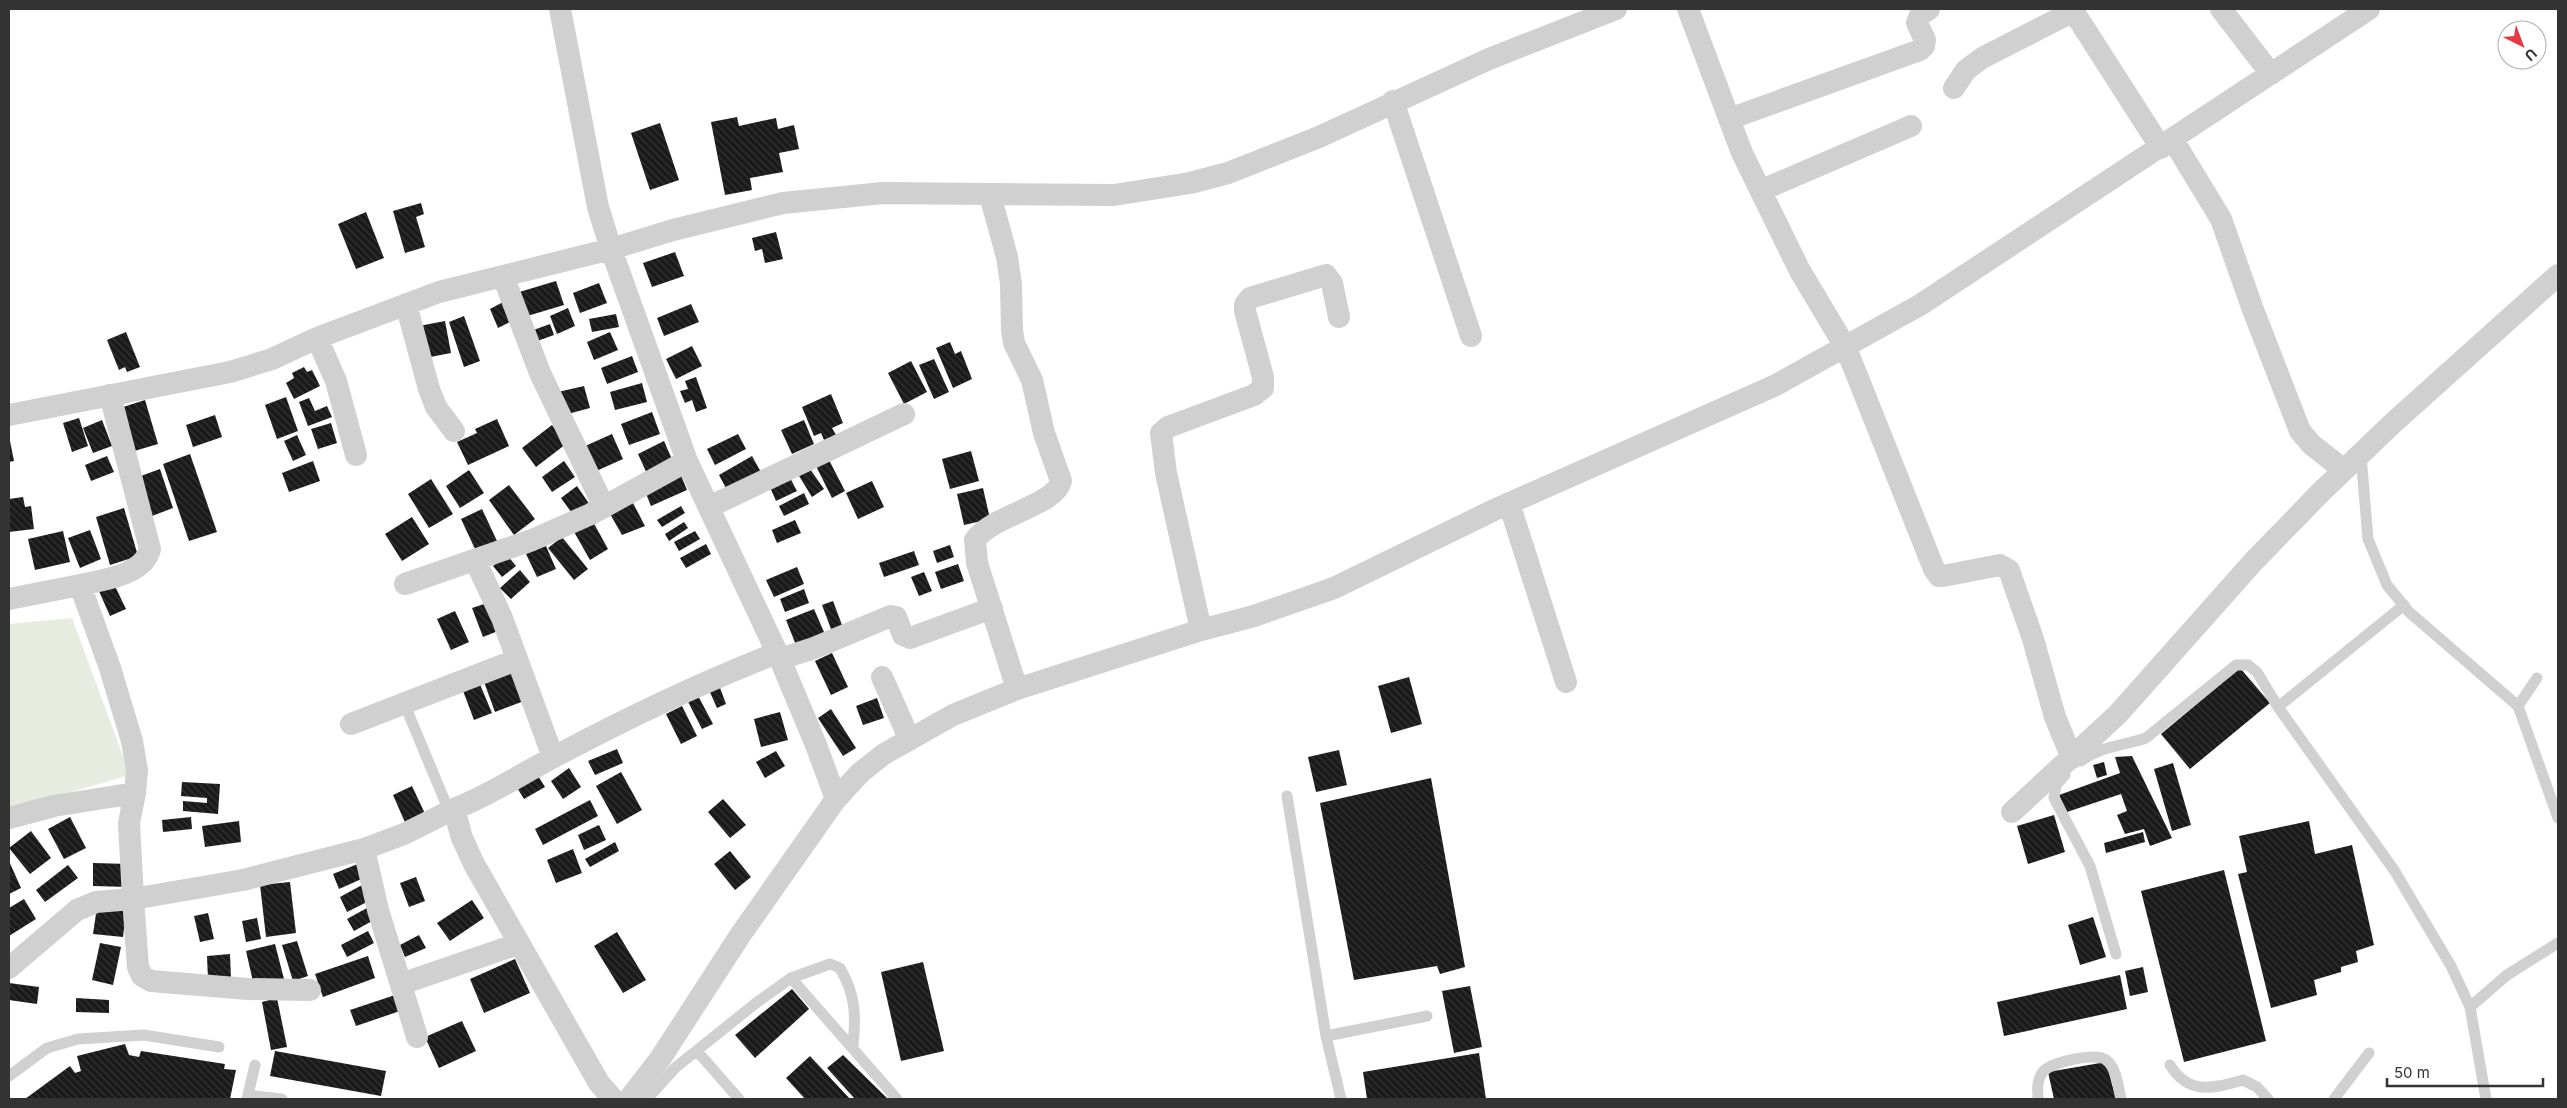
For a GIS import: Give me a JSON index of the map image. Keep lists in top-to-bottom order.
{
  "scale_bar": "50 m",
  "north": "bottom right"
}
